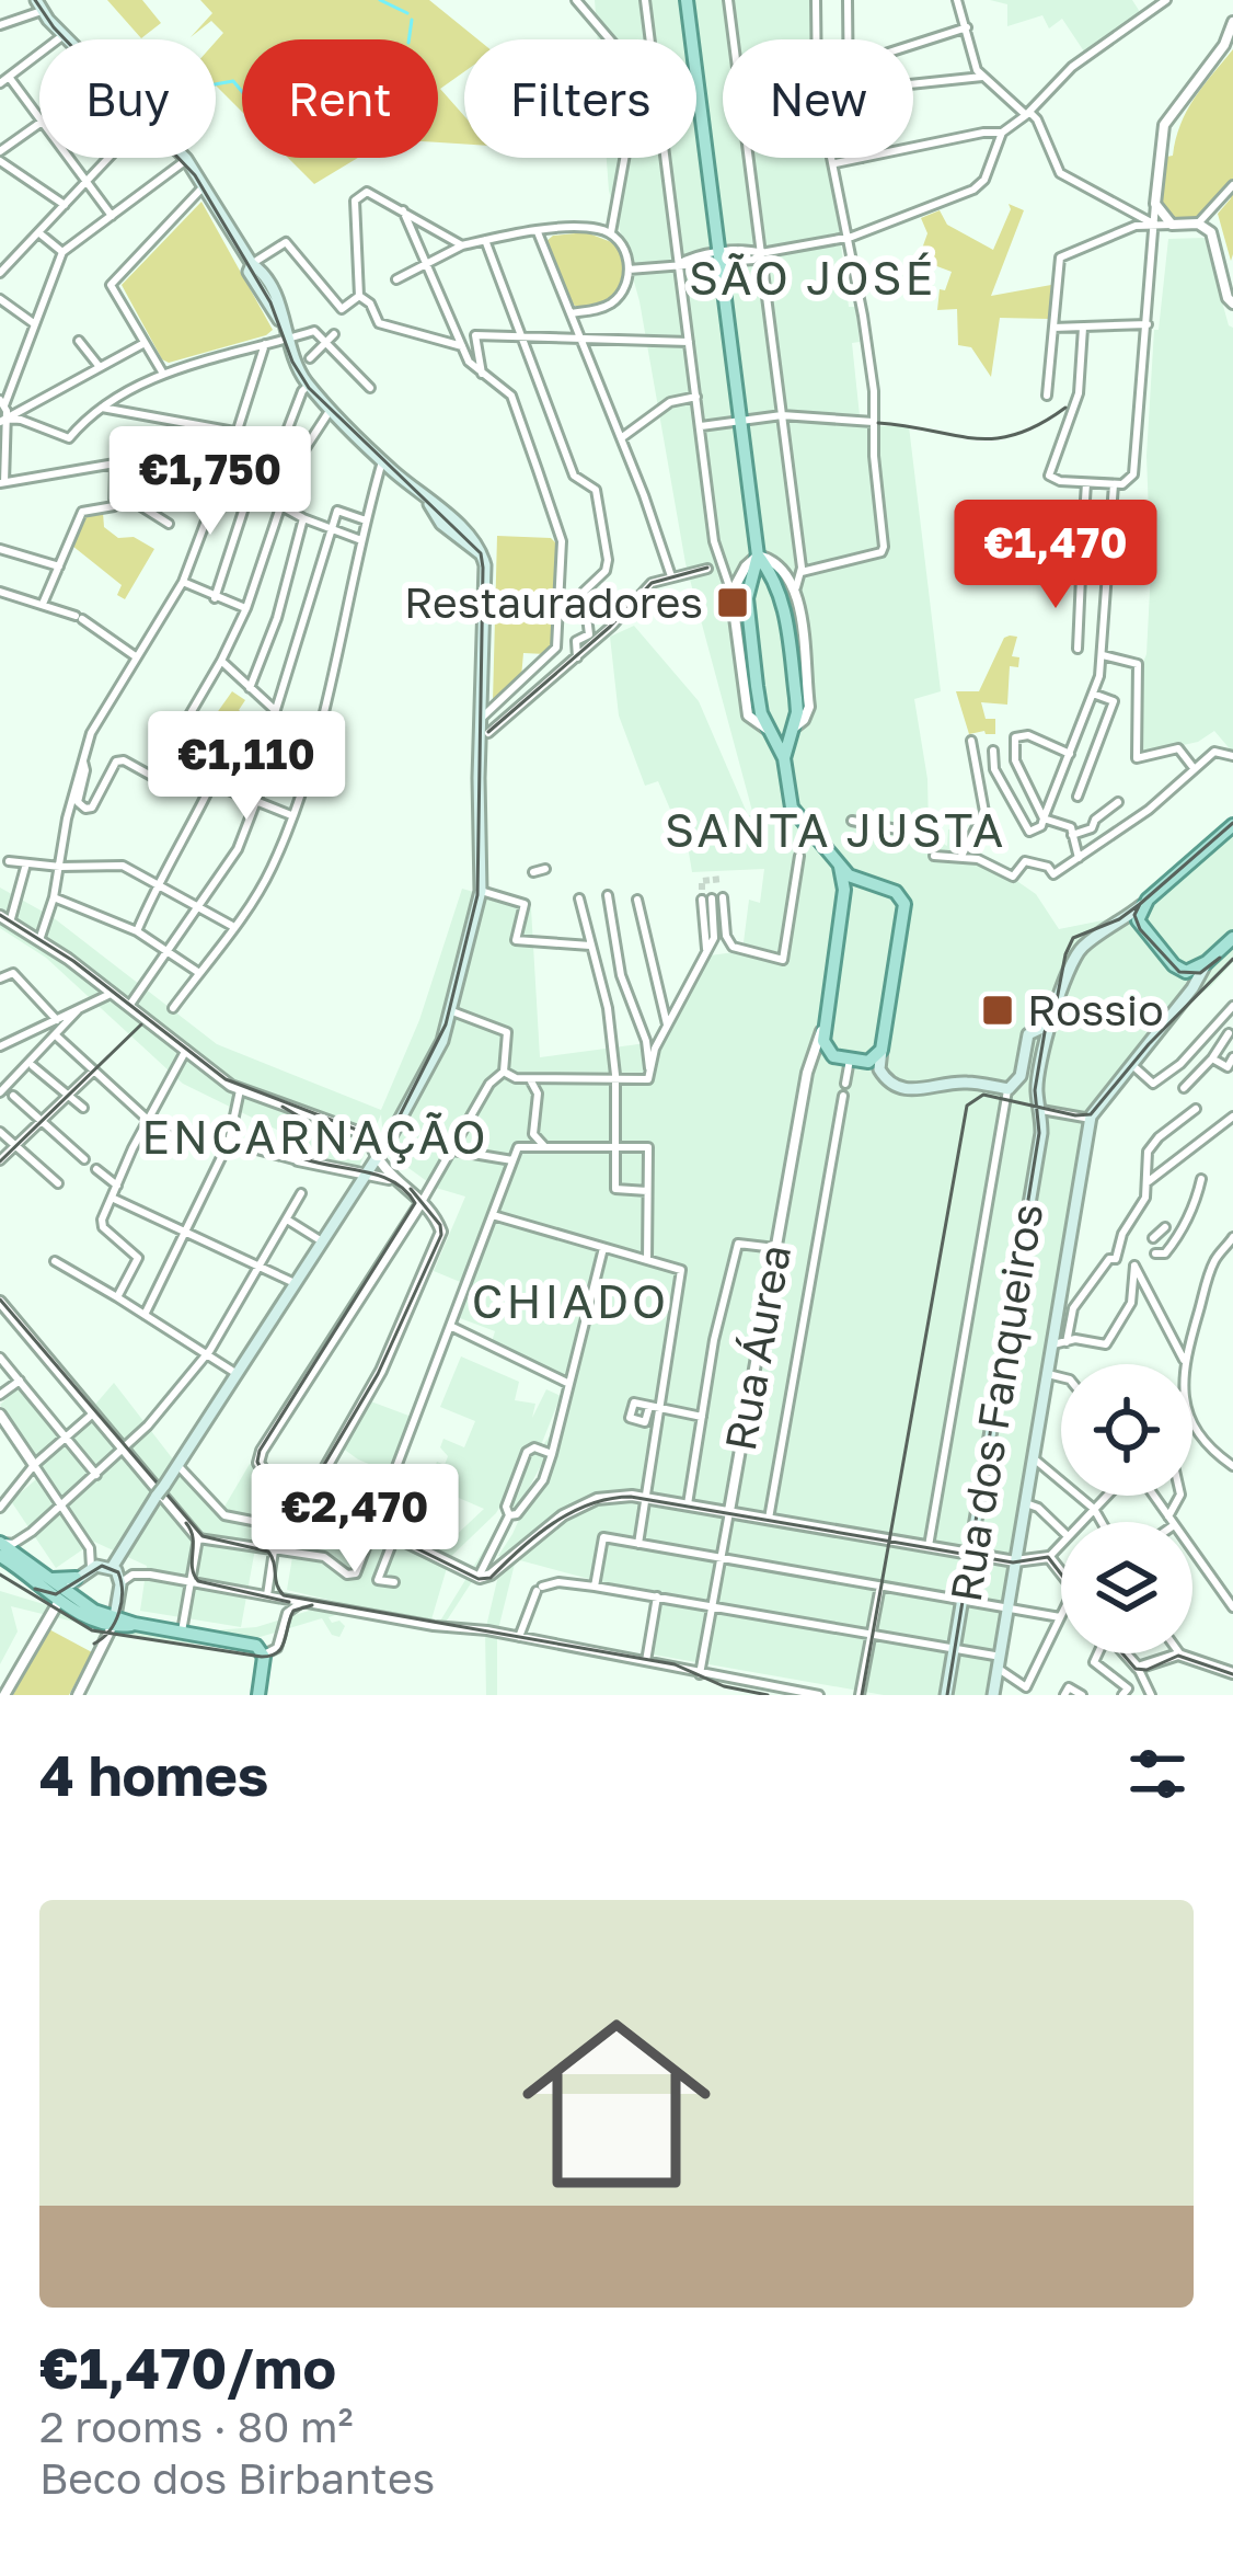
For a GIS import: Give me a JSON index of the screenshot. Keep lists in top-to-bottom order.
{
  "streets": {
    "main road": ["Rua dos Fanqueiros"],
    "street": ["Rua Áurea"]
  },
  "districts": [
    "SÃO JOSÉ",
    "SANTA JUSTA",
    "ENCARNAÇÃO",
    "CHIADO"
  ],
  "places": {
    "transit": ["Restauradores", "Rossio"]
  },
  "page": {
    "chip": [
      "Buy",
      "Rent",
      "Filters",
      "New"
    ],
    "price": [
      "€1,750",
      "€1,470",
      "€1,110",
      "€2,470"
    ],
    "heading": "4 homes",
    "list": [
      {
        "name": "€1,470/mo",
        "note": "2 rooms · 80 m² · Beco dos Birbantes"
      }
    ]
  }
}
